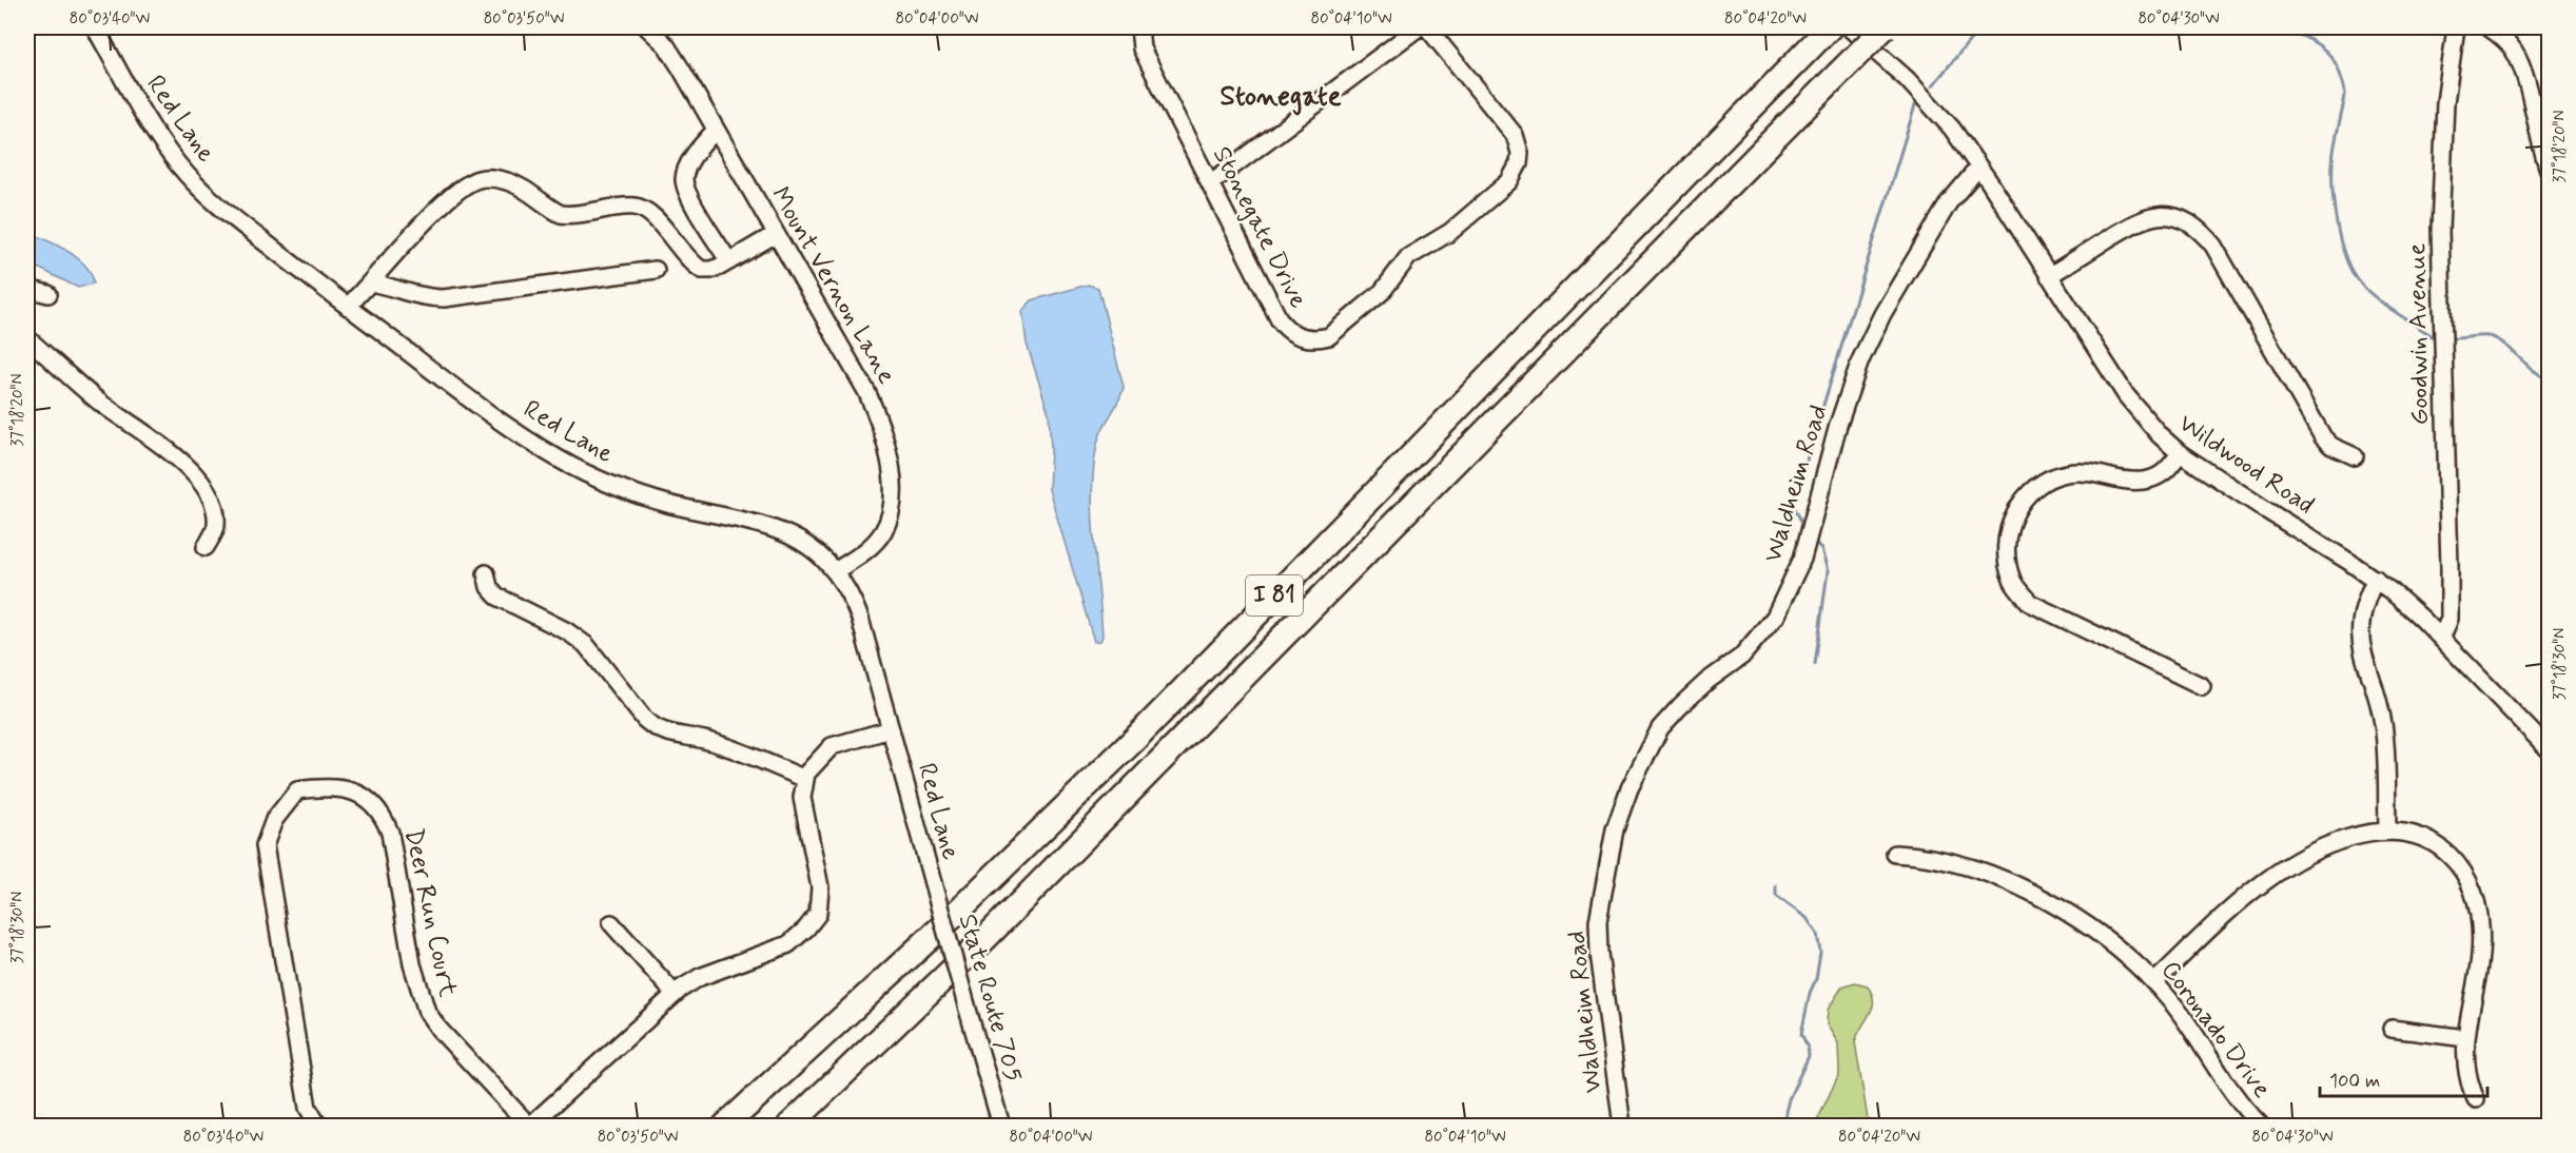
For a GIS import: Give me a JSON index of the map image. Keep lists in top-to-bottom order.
{
  "streets": {
    "highway": ["I 81"],
    "street": [
      "Red Lane",
      "Stonegate Drive",
      "Mount Vernon Lane",
      "Goodwin Avenue",
      "Wildwood Road",
      "Waldheim Road",
      "Deer Run Court",
      "State Route 705",
      "Coronado Drive"
    ]
  },
  "crossings": [
    ["Red Lane", "Mount Vernon Lane"],
    ["Red Lane", "State Route 705"],
    ["Goodwin Avenue", "Wildwood Road"],
    ["Wildwood Road", "Waldheim Road"]
  ],
  "districts": ["Stonegate"],
  "scale_bar": "100 m",
  "coordinates": [
    "80°03'40\"W",
    "80°03'50\"W",
    "80°04'00\"W",
    "80°04'10\"W",
    "80°04'20\"W",
    "80°04'30\"W",
    "37°18'20\"N",
    "37°18'30\"N"
  ]
}
